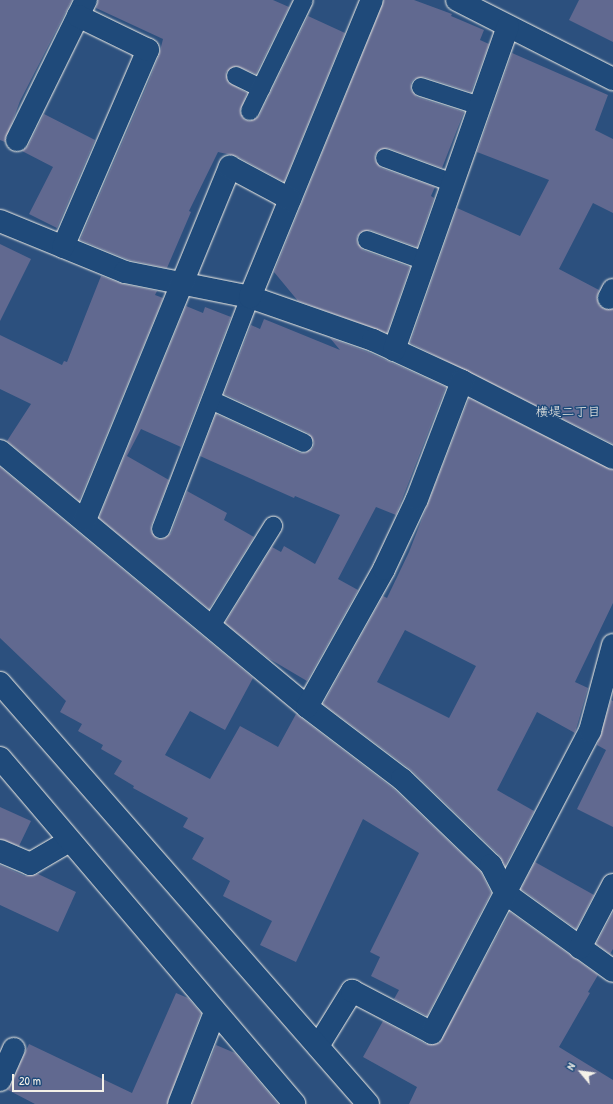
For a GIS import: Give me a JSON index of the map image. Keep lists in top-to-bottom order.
{
  "districts": ["横堤二丁目"],
  "scale_bar": "20 m",
  "north": "top left"
}
